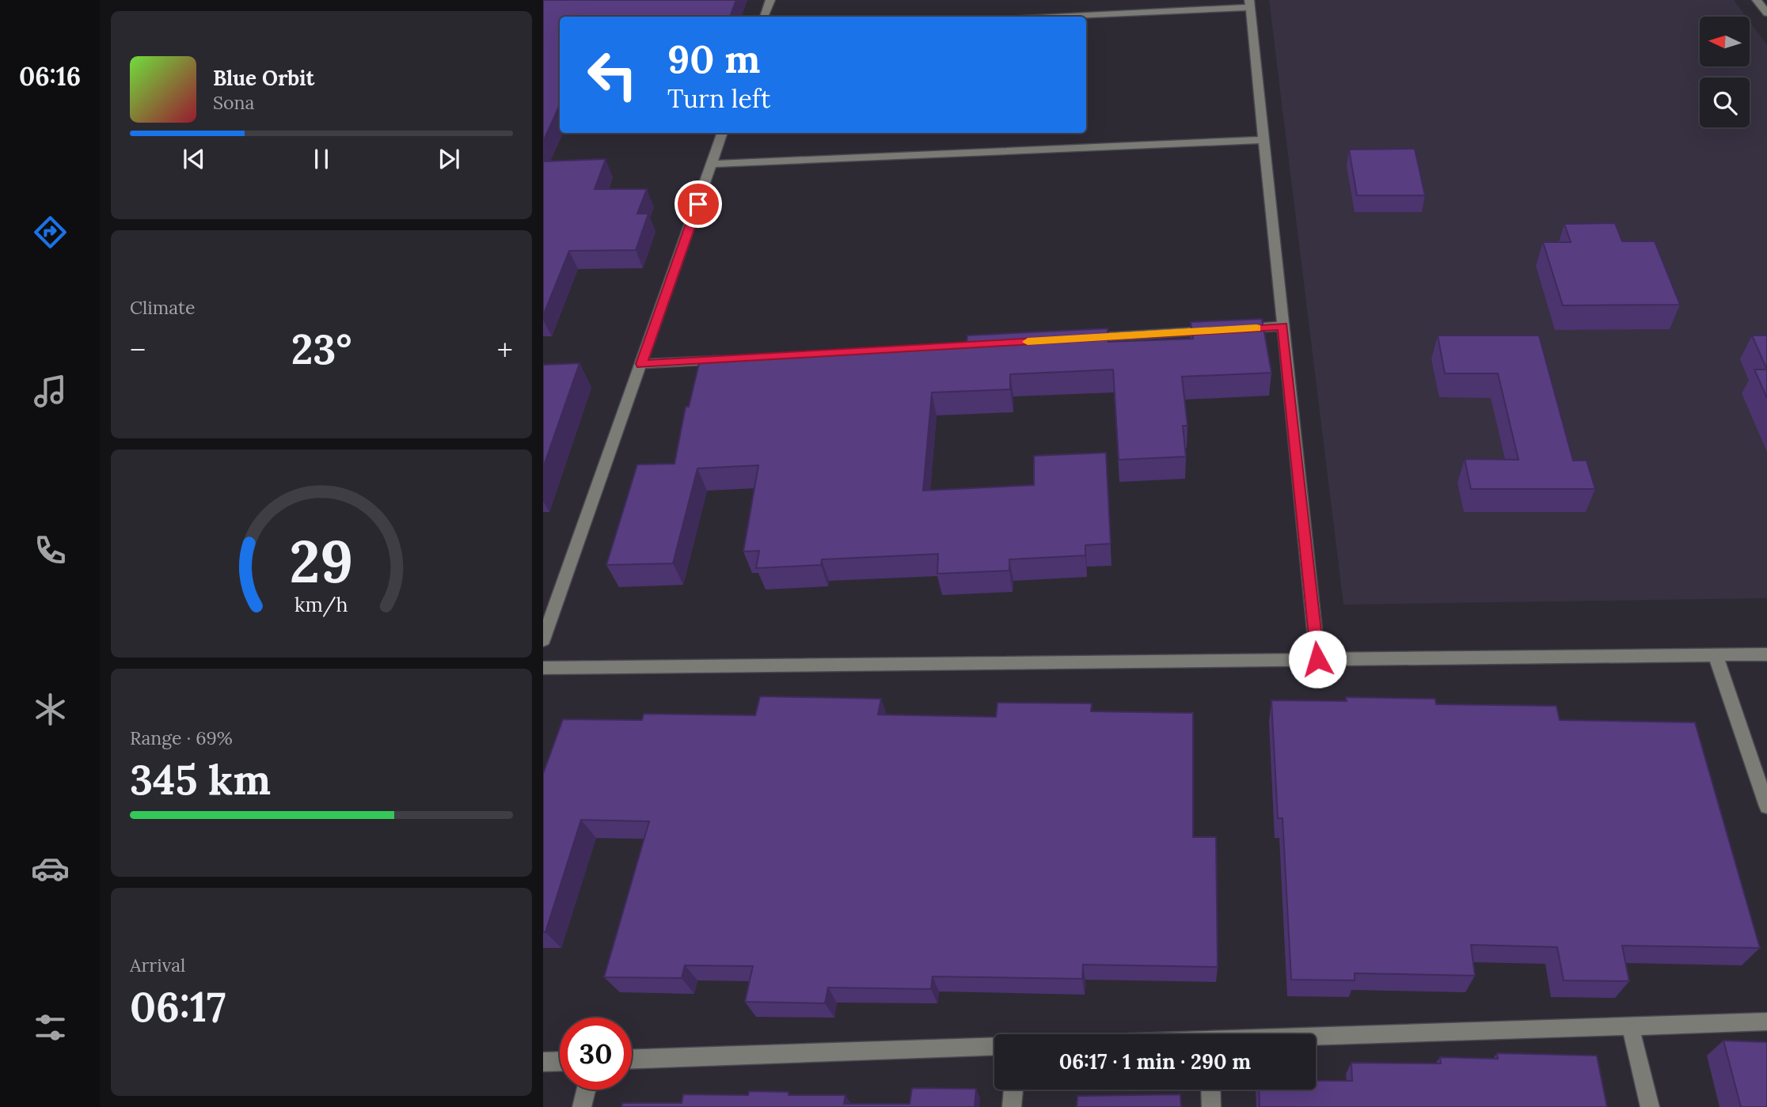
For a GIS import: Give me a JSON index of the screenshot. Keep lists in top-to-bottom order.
{
  "north": "left",
  "page": {
    "tabs": "06:16",
    "turn": ["90 m", "Turn left"],
    "song": ["Blue Orbit", "Sona"],
    "tile": [
      "Climate",
      ["Range · 69%", "345 km"],
      ["Arrival", "06:17"]
    ],
    "heat": ["−", "23°", "+"],
    "limit": "30",
    "trip": "06:17 · 1 min · 290 m",
    "gauge": ["29", "km/h"]
  }
}
